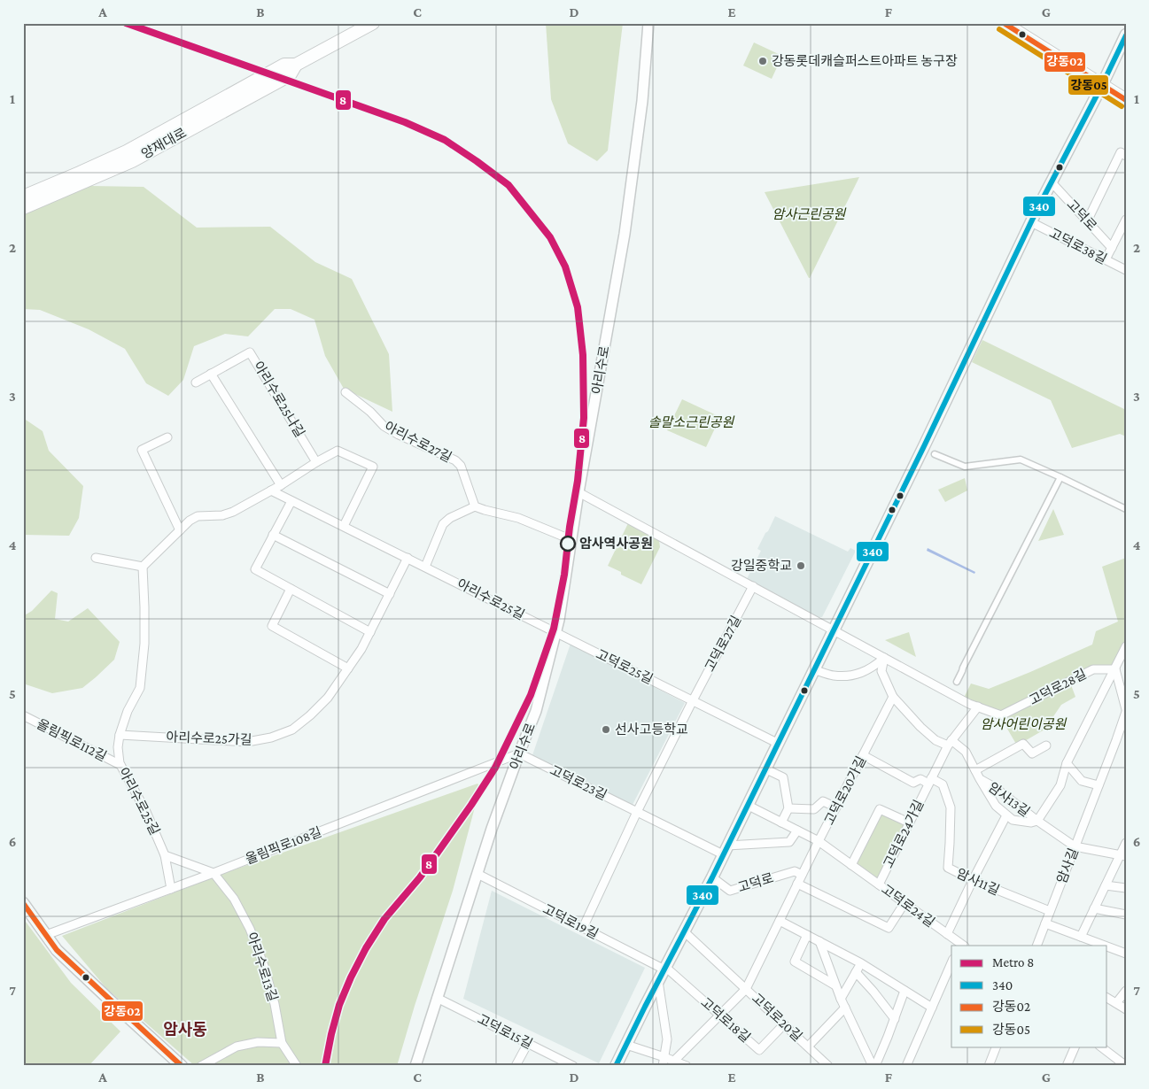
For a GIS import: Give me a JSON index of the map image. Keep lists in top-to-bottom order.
{
  "streets": {
    "main road": ["양재대로"],
    "street": [
      "고덕로",
      "고덕로38길",
      "아리수로",
      "아리수로25나길",
      "아리수로27길",
      "아리수로25길",
      "고덕로27길",
      "고덕로25길",
      "고덕로28길",
      "아리수로25가길",
      "올림픽로112길",
      "고덕로23길",
      "고덕로20가길",
      "암사13길",
      "고덕로24가길",
      "올림픽로108길",
      "암사길",
      "암사11길",
      "고덕로24길",
      "고덕로19길",
      "아리수로13길",
      "고덕로20길",
      "고덕로18길",
      "고덕로15길"
    ]
  },
  "crossings": [
    ["고덕로", "고덕로20가길"],
    ["아리수로", "아리수로25길"],
    ["아리수로", "고덕로25길"],
    ["아리수로", "고덕로23길"],
    ["아리수로", "올림픽로108길"],
    ["아리수로", "고덕로19길"],
    ["아리수로", "고덕로15길"],
    ["아리수로25길", "고덕로25길"],
    ["아리수로25길", "아리수로25가길"],
    ["아리수로25길", "올림픽로112길"],
    ["아리수로25길", "올림픽로108길"],
    ["고덕로27길", "고덕로25길"],
    ["고덕로28길", "고덕로24가길"],
    ["고덕로28길", "암사길"],
    ["고덕로23길", "올림픽로108길"],
    ["고덕로20가길", "고덕로24가길"],
    ["고덕로20가길", "고덕로24길"],
    ["고덕로20가길", "고덕로20길"],
    ["암사13길", "고덕로24가길"],
    ["암사13길", "암사길"],
    ["고덕로24가길", "암사11길"],
    ["고덕로24가길", "고덕로24길"],
    ["올림픽로108길", "아리수로13길"],
    ["암사길", "암사11길"],
    ["고덕로19길", "고덕로18길"],
    ["고덕로20길", "고덕로18길"]
  ],
  "districts": ["암사동"],
  "parks": ["암사근린공원", "솔말소근린공원", "암사어린이공원"],
  "places": [
    "강동롯데캐슬퍼스트아파트 농구장",
    "암사역사공원",
    "강일중학교",
    "선사고등학교"
  ],
  "lines": [
    "metro line 8",
    "transit line 강동02",
    "transit line 강동05",
    "transit line 340"
  ],
  "legend": [
    "Metro 8",
    "340",
    "강동02",
    "강동05"
  ],
  "grid": {
    "columns": [
      "A",
      "B",
      "C",
      "D",
      "E",
      "F",
      "G"
    ],
    "rows": [
      "1",
      "2",
      "3",
      "4",
      "5",
      "6",
      "7"
    ]
  }
}
